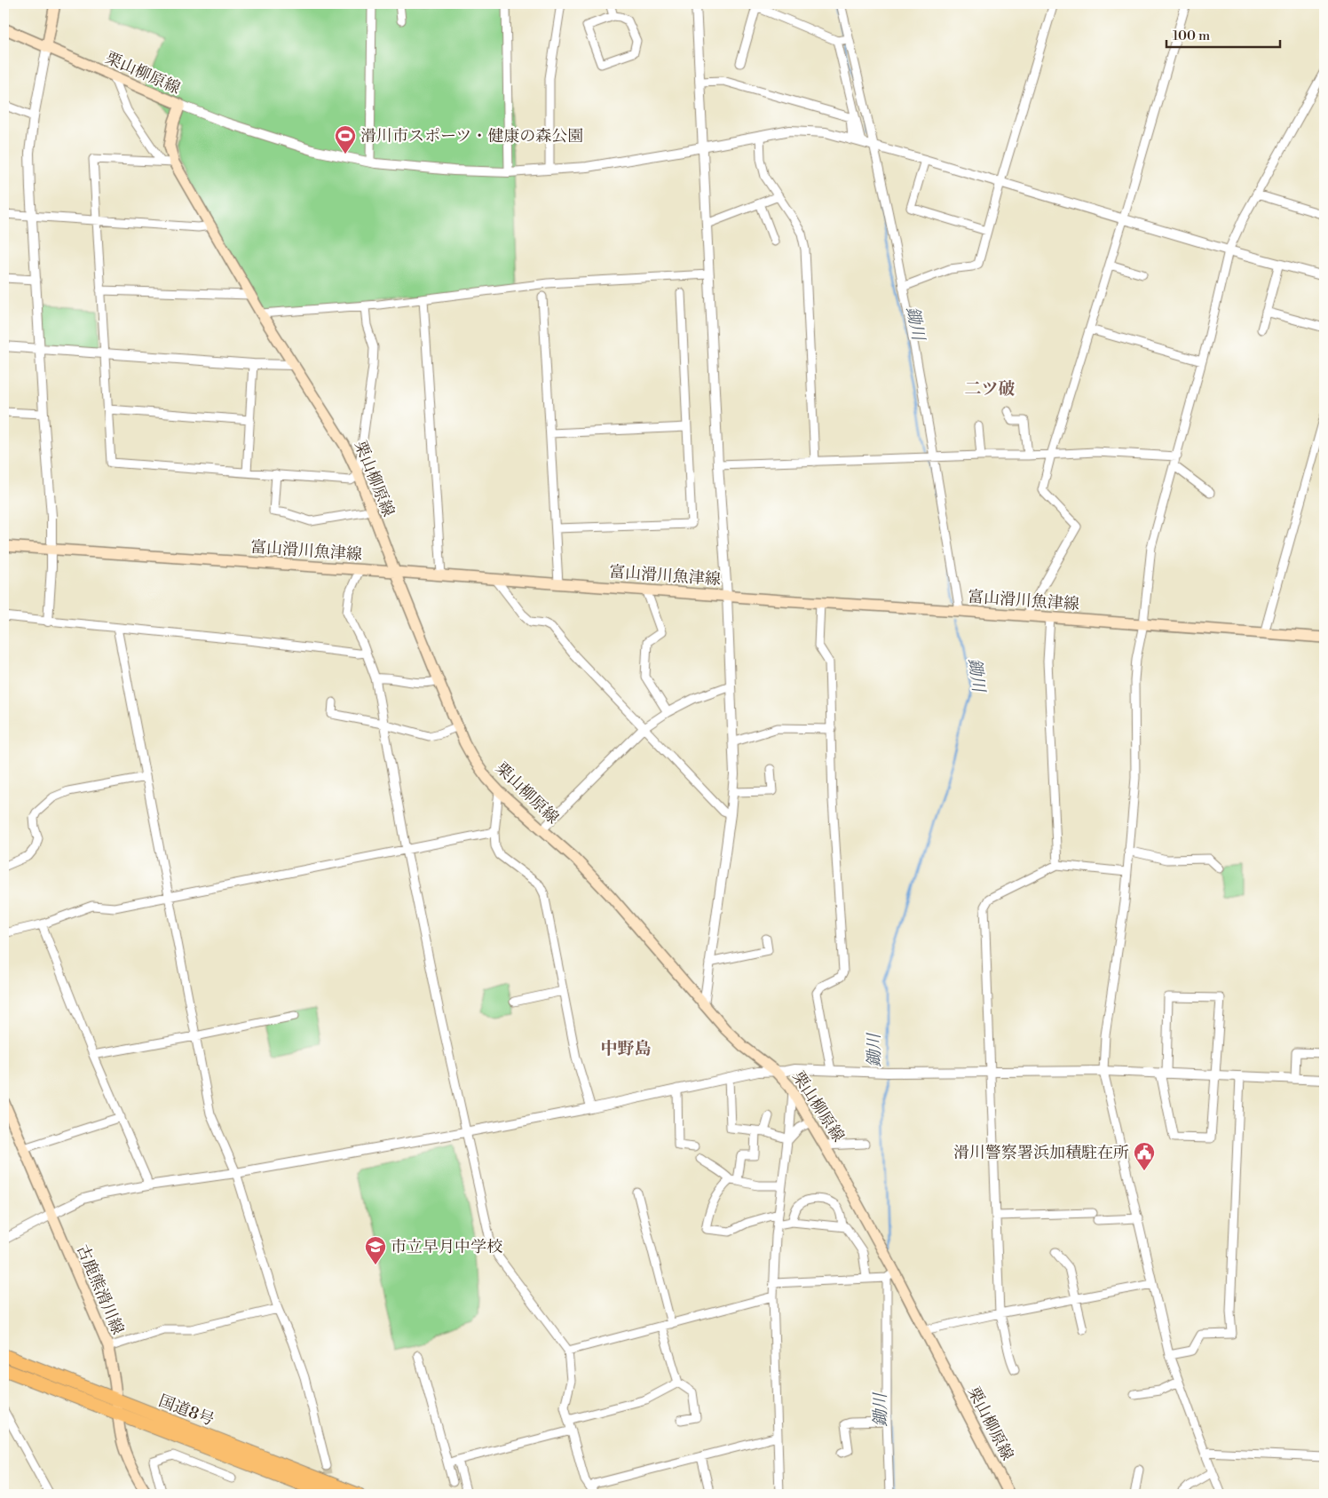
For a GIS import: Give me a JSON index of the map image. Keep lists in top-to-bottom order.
{
  "streets": {
    "highway": ["国道8号"],
    "main road": ["栗山柳原線", "富山滑川魚津線", "古鹿熊滑川線"]
  },
  "crossings": [
    ["栗山柳原線", "富山滑川魚津線"],
    ["古鹿熊滑川線", "国道8号"]
  ],
  "districts": ["二ツ破", "中野島"],
  "water": ["鋤川"],
  "places": {
    "sports": ["滑川市スポーツ・健康の森公園"],
    "public building": ["滑川警察署浜加積駐在所"],
    "school or university": ["市立早月中学校"]
  },
  "scale_bar": "100 m"
}
